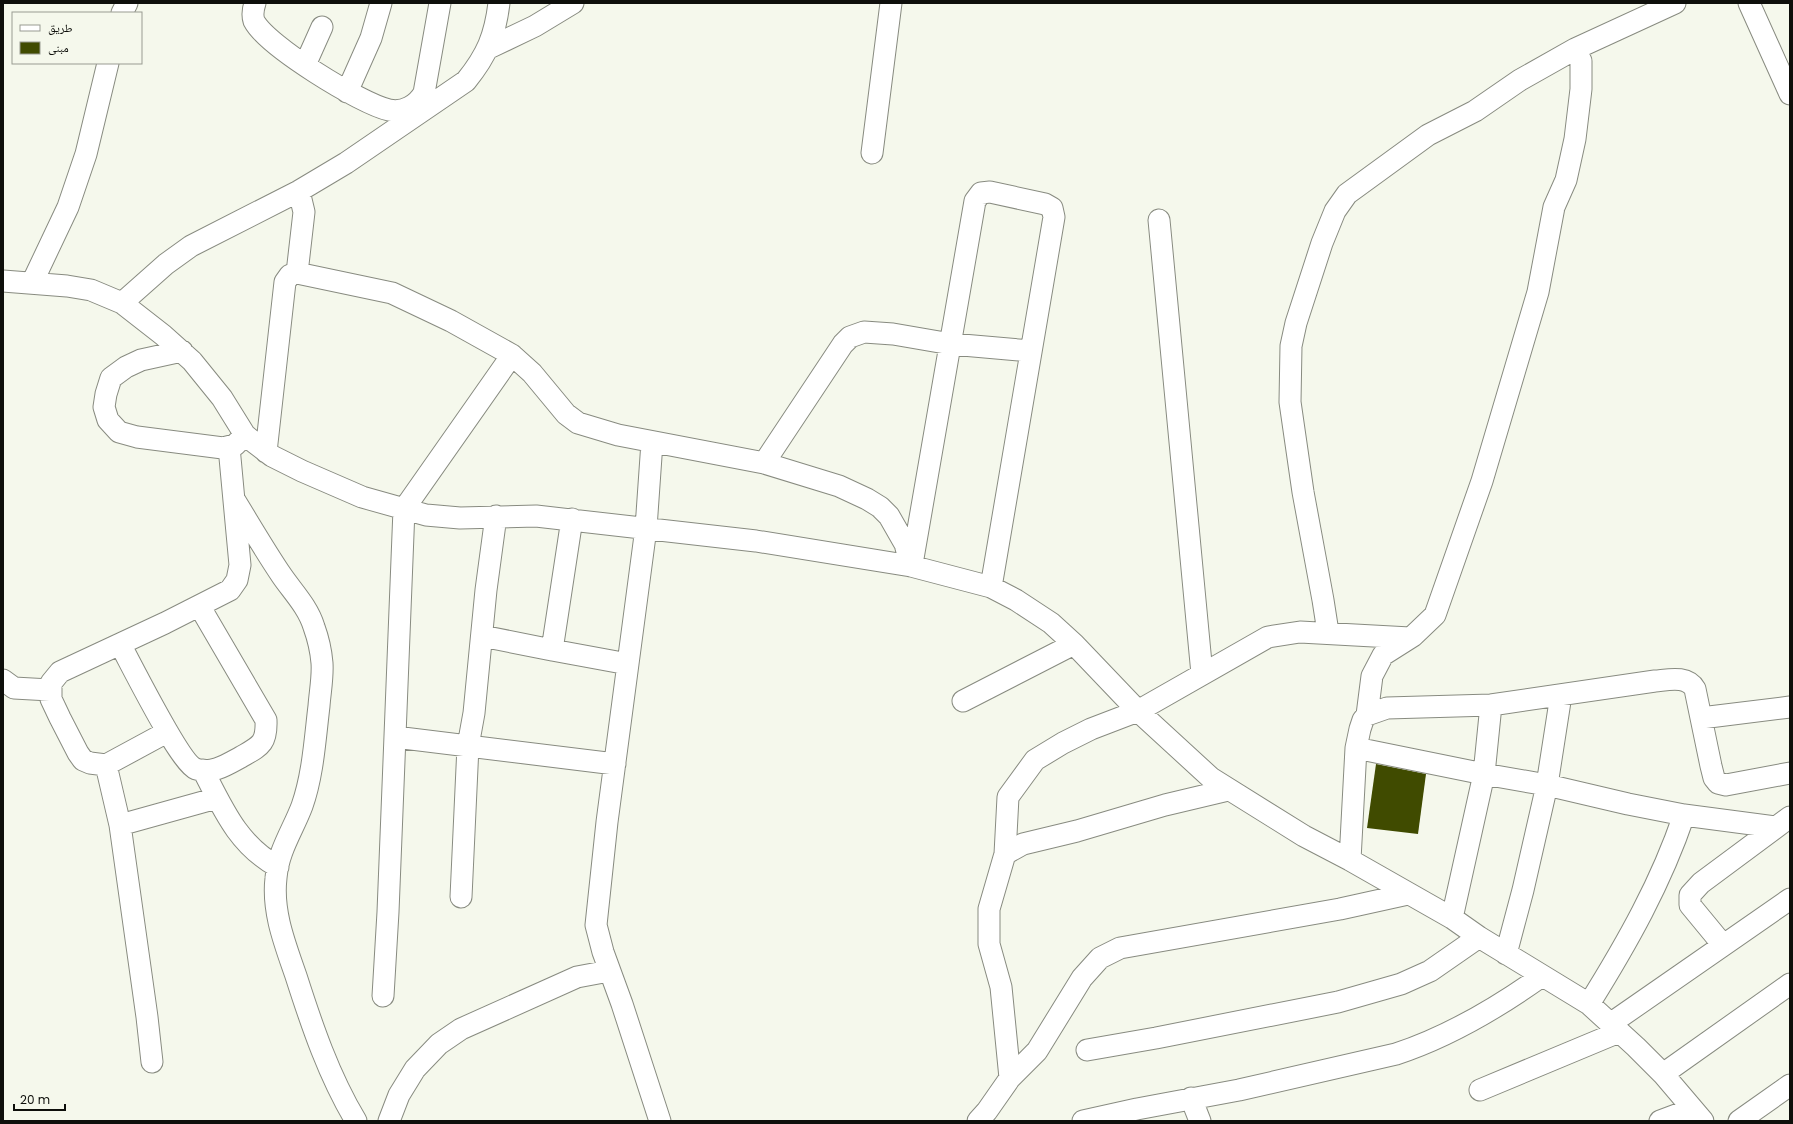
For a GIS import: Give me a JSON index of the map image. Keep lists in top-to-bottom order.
{
  "legend": ["طريق", "مبنى"],
  "scale_bar": "20 m"
}
